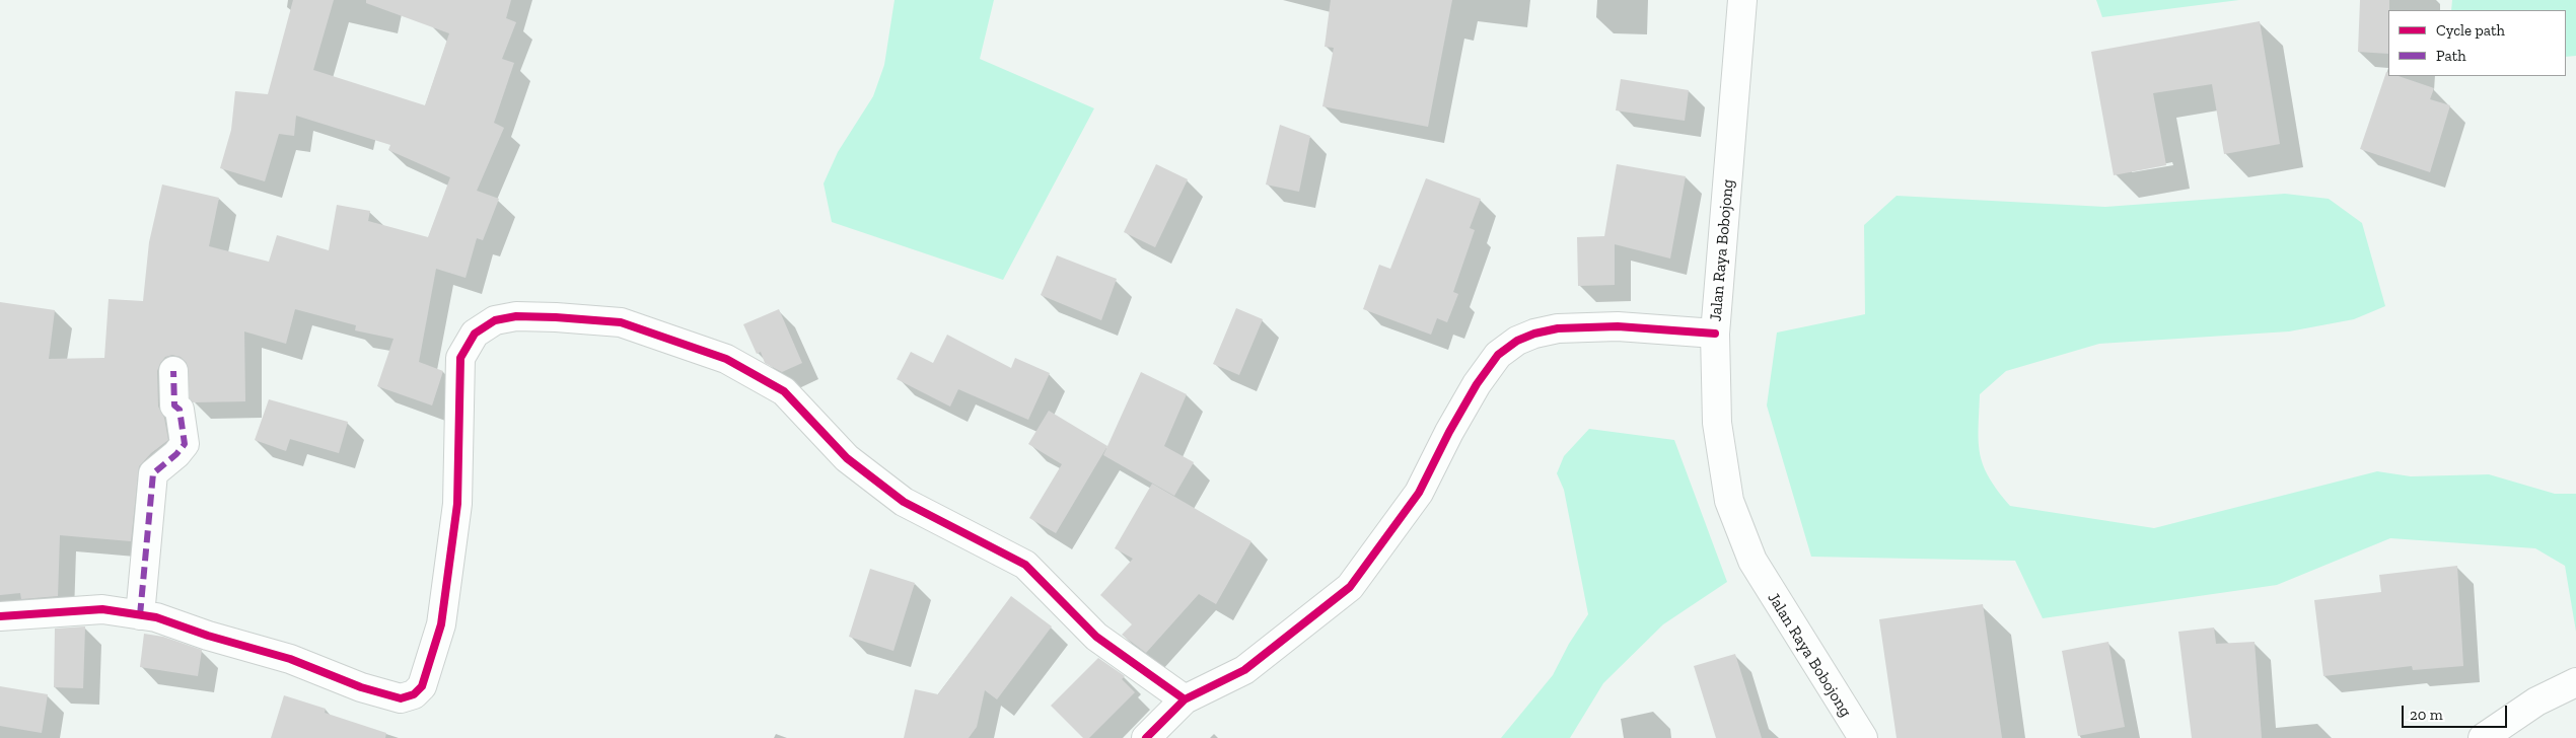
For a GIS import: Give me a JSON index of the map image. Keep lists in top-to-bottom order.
{
  "streets": {
    "street": ["Jalan Raya Bobojong"]
  },
  "legend": ["Cycle path", "Path"],
  "scale_bar": "20 m"
}
